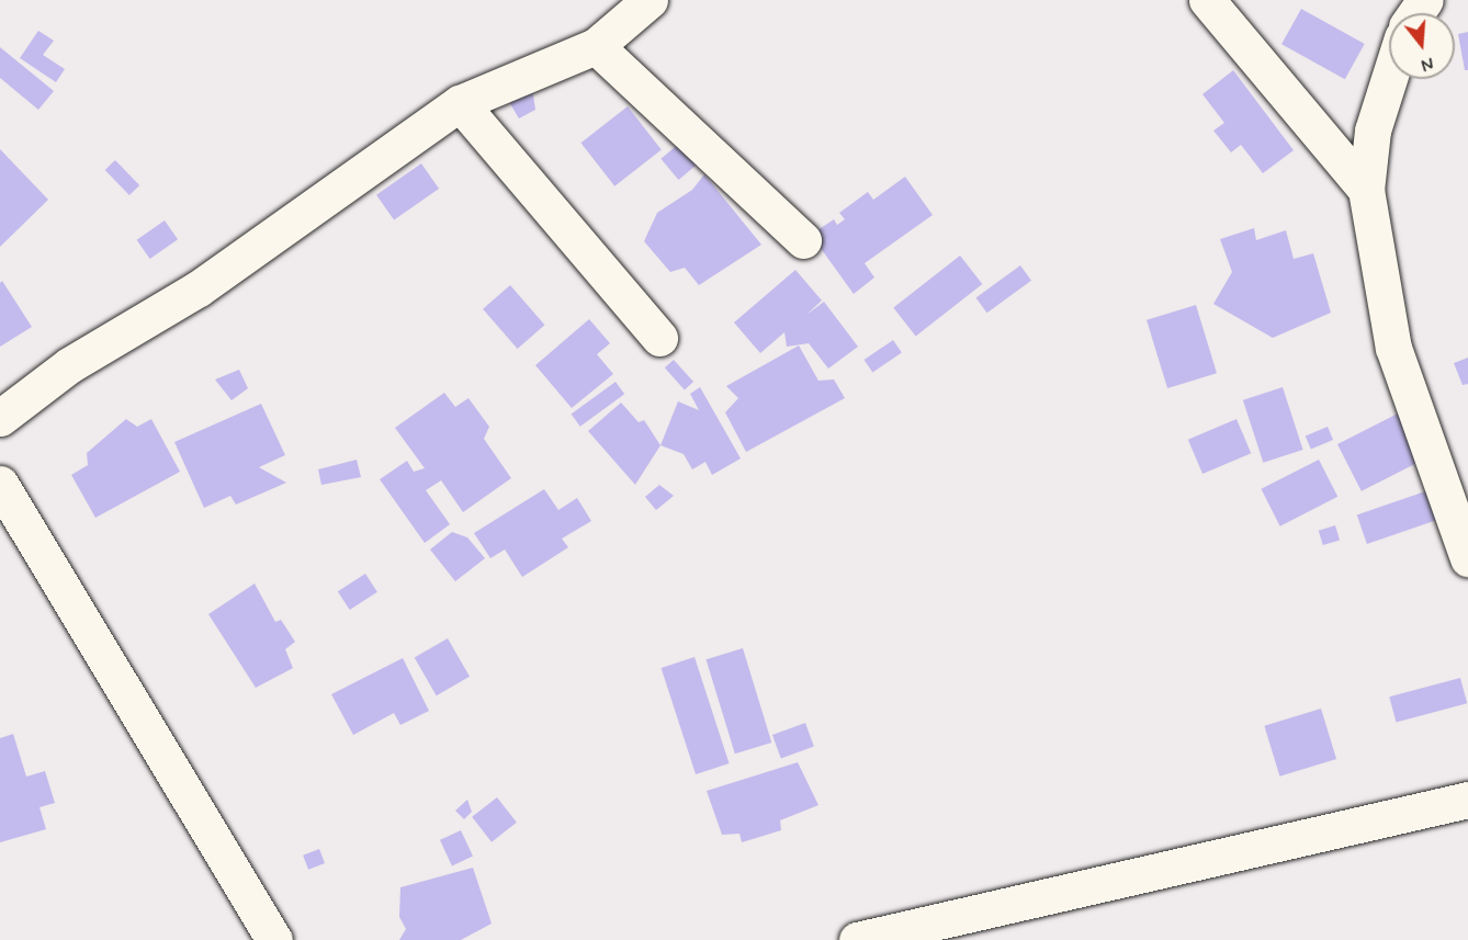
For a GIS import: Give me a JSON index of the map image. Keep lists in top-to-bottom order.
{
  "north": "bottom"
}
